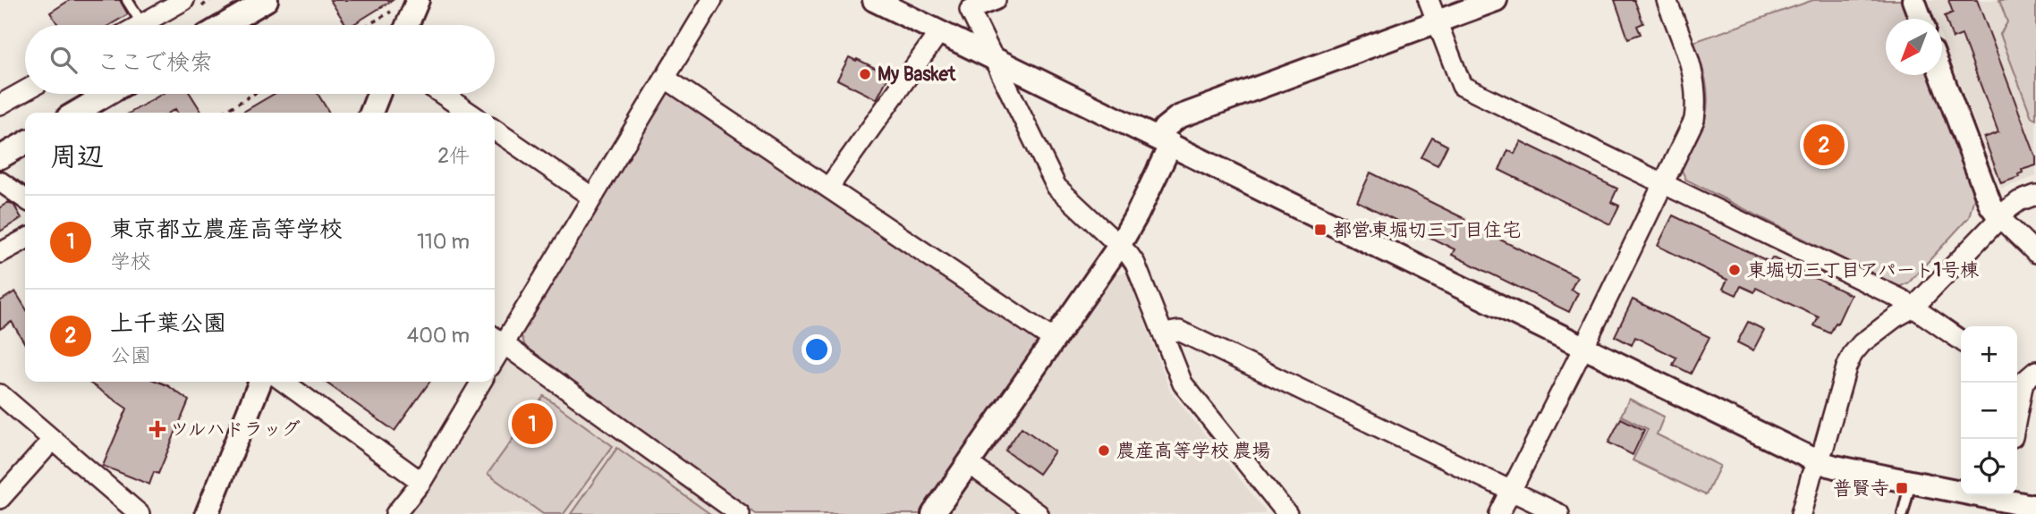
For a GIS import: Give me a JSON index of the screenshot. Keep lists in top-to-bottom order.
{
  "places": {
    "other": ["My Basket", "東堀切三丁目アパート1号棟", "農産高等学校 農場"],
    "transit": ["都営東堀切三丁目住宅", "普賢寺"],
    "health": ["ツルハドラッグ"]
  },
  "north": "bottom left",
  "page": {
    "search": "ここで検索",
    "heading": ["周辺", "2件"],
    "pins": ["2", "1"],
    "list": [
      {
        "mark": "1",
        "name": "東京都立農産高等学校",
        "note": "学校",
        "value": "110 m"
      },
      {
        "mark": "2",
        "name": "上千葉公園",
        "note": "公園",
        "value": "400 m"
      }
    ],
    "map_buttons": ["+", "−"]
  }
}
